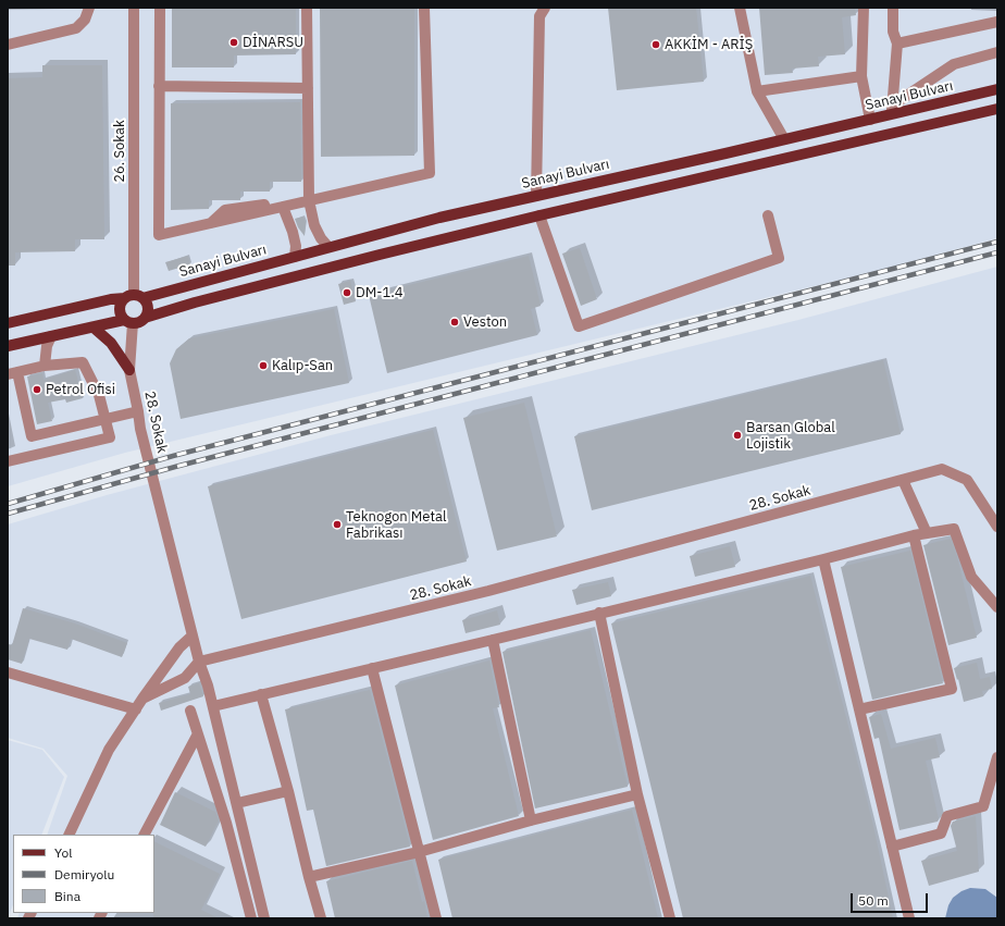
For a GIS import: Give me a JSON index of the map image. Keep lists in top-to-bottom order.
{
  "streets": {
    "main road": ["Sanayi Bulvarı"],
    "street": ["26. Sokak", "28. Sokak"]
  },
  "crossings": [
    ["Sanayi Bulvarı", "26. Sokak"],
    ["Sanayi Bulvarı", "28. Sokak"],
    ["26. Sokak", "28. Sokak"]
  ],
  "places": [
    "DİNARSU",
    "AKKİM - ARİŞ",
    "DM-1.4",
    "Veston",
    "Kalıp-San",
    "Petrol Ofisi",
    "Barsan Global Lojistik",
    "Teknogon Metal Fabrikası"
  ],
  "legend": ["Yol", "Demiryolu", "Bina"],
  "scale_bar": "50 m"
}
